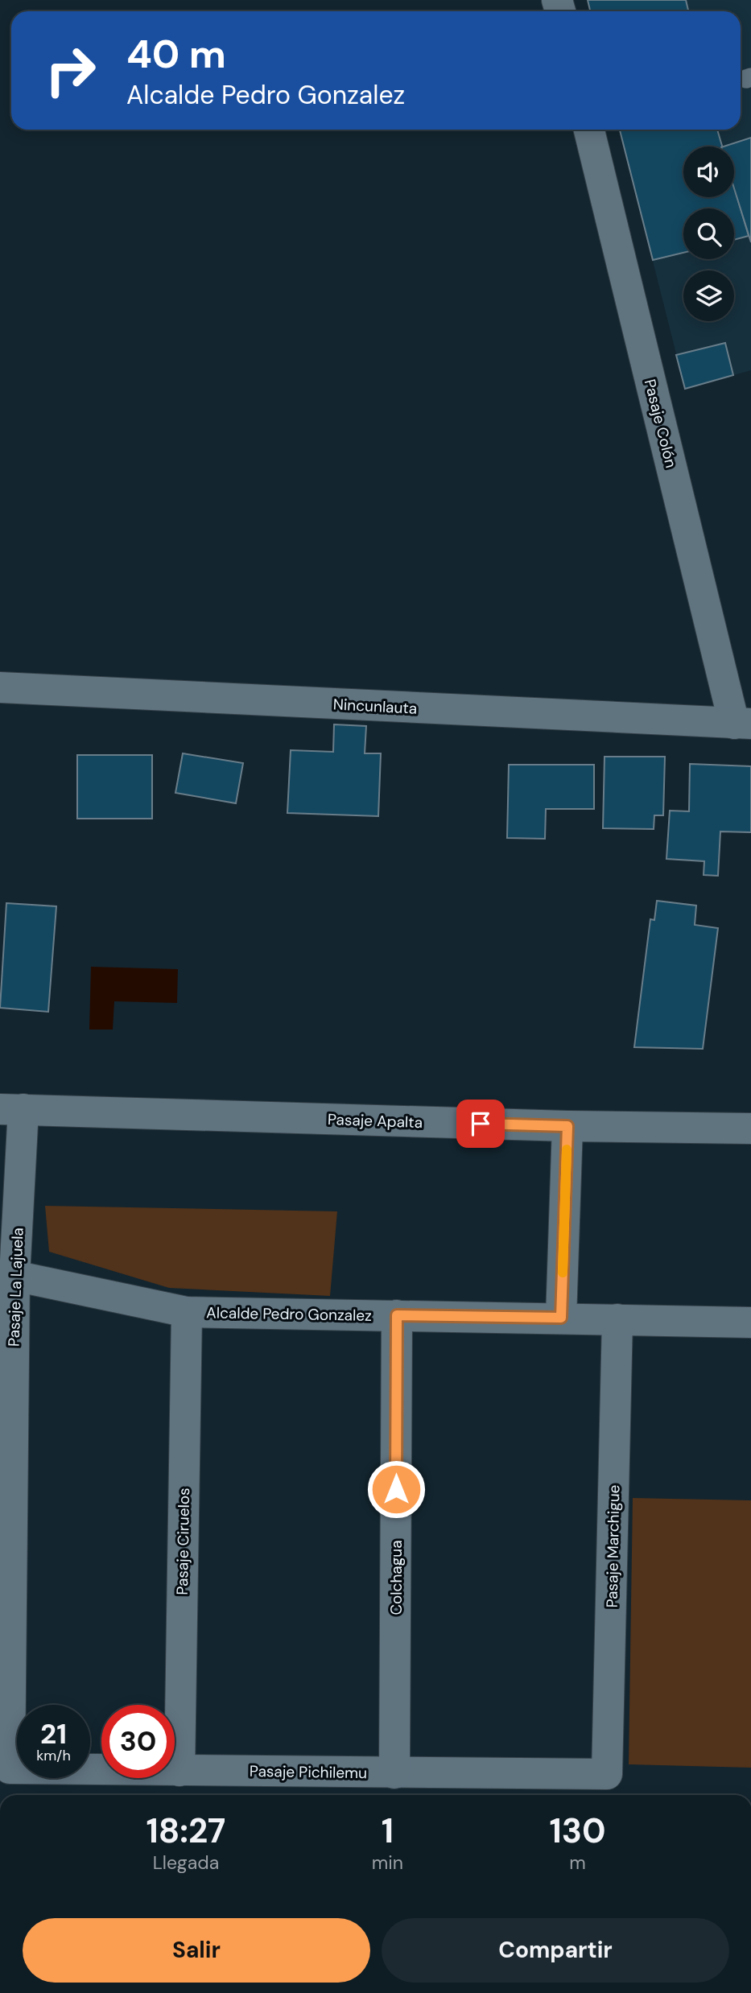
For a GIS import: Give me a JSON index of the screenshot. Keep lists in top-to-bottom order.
{
  "streets": {
    "street": [
      "Pasaje Colón",
      "Nincunlauta",
      "Pasaje Apalta",
      "Pasaje La Lajuela",
      "Alcalde Pedro Gonzalez",
      "Pasaje Ciruelos",
      "Pasaje Marchigue",
      "Colchagua",
      "Pasaje Pichilemu"
    ]
  },
  "crossings": [
    ["Pasaje Colón", "Nincunlauta"],
    ["Pasaje Apalta", "Pasaje La Lajuela"],
    ["Pasaje La Lajuela", "Alcalde Pedro Gonzalez"],
    ["Pasaje La Lajuela", "Pasaje Pichilemu"],
    ["Alcalde Pedro Gonzalez", "Pasaje Ciruelos"],
    ["Alcalde Pedro Gonzalez", "Pasaje Marchigue"],
    ["Alcalde Pedro Gonzalez", "Colchagua"],
    ["Pasaje Ciruelos", "Pasaje Pichilemu"],
    ["Pasaje Marchigue", "Pasaje Pichilemu"],
    ["Colchagua", "Pasaje Pichilemu"]
  ],
  "page": {
    "turn": ["40 m", "Alcalde Pedro Gonzalez"],
    "speed": "21 km/h",
    "limit": "30",
    "eta": [
      "18:27",
      "Llegada",
      "1",
      "min",
      "130",
      "m"
    ],
    "buttons": ["Salir", "Compartir"]
  }
}
